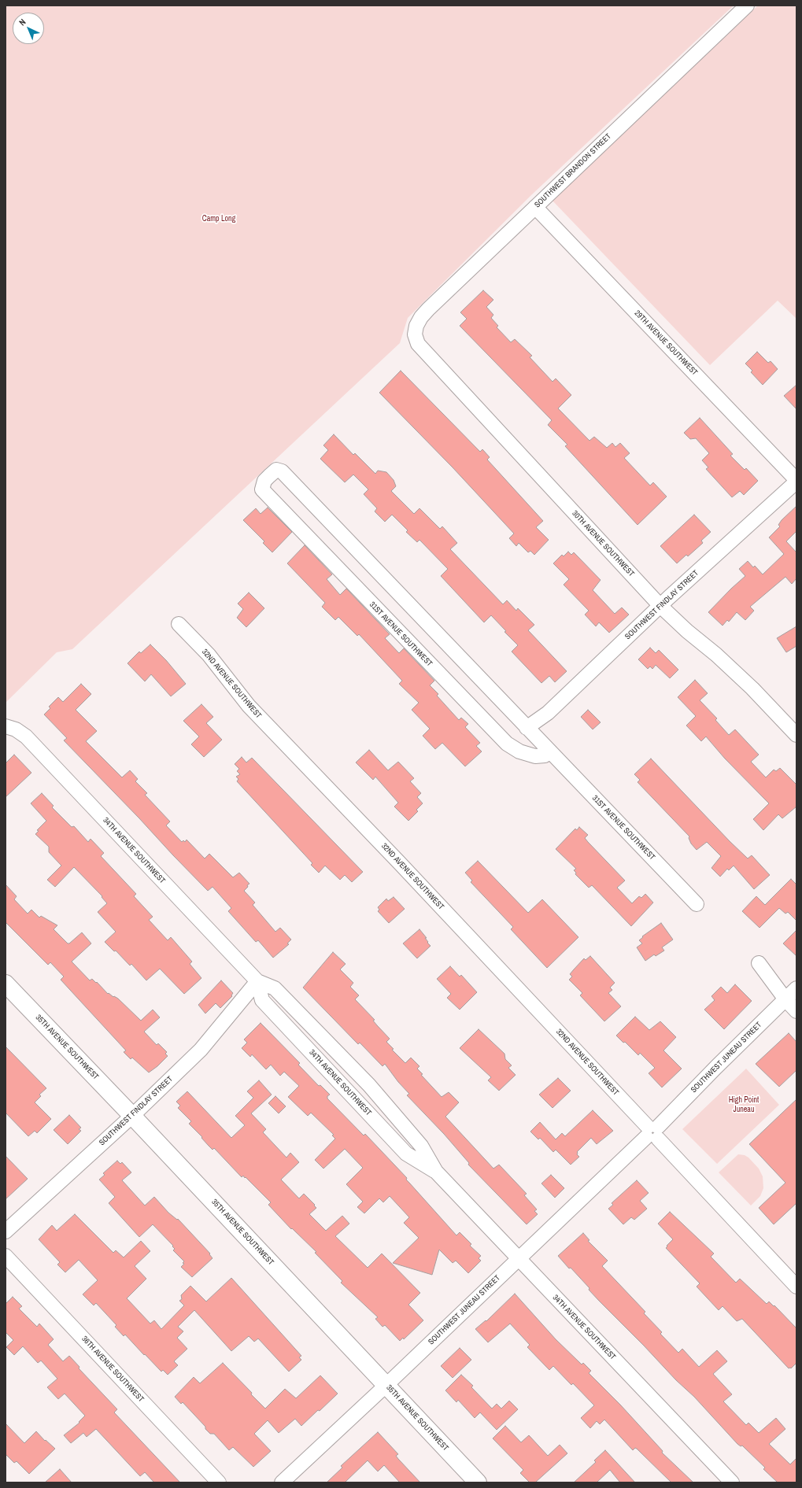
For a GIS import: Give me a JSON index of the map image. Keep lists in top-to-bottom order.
{
  "streets": {
    "main road": ["35TH AVENUE SOUTHWEST"],
    "street": [
      "SOUTHWEST BRANDON STREET",
      "29TH AVENUE SOUTHWEST",
      "30TH AVENUE SOUTHWEST",
      "SOUTHWEST FINDLAY STREET",
      "31ST AVENUE SOUTHWEST",
      "32ND AVENUE SOUTHWEST",
      "34TH AVENUE SOUTHWEST",
      "SOUTHWEST JUNEAU STREET",
      "36TH AVENUE SOUTHWEST"
    ]
  },
  "crossings": [
    ["SOUTHWEST BRANDON STREET", "29TH AVENUE SOUTHWEST"],
    ["SOUTHWEST BRANDON STREET", "30TH AVENUE SOUTHWEST"],
    ["29TH AVENUE SOUTHWEST", "SOUTHWEST FINDLAY STREET"],
    ["30TH AVENUE SOUTHWEST", "SOUTHWEST FINDLAY STREET"],
    ["SOUTHWEST FINDLAY STREET", "31ST AVENUE SOUTHWEST"],
    ["SOUTHWEST FINDLAY STREET", "34TH AVENUE SOUTHWEST"],
    ["SOUTHWEST FINDLAY STREET", "35TH AVENUE SOUTHWEST"],
    ["32ND AVENUE SOUTHWEST", "SOUTHWEST JUNEAU STREET"],
    ["34TH AVENUE SOUTHWEST", "SOUTHWEST JUNEAU STREET"],
    ["35TH AVENUE SOUTHWEST", "SOUTHWEST JUNEAU STREET"]
  ],
  "parks": ["Camp Long", "High Point Juneau"],
  "north": "top left"
}
